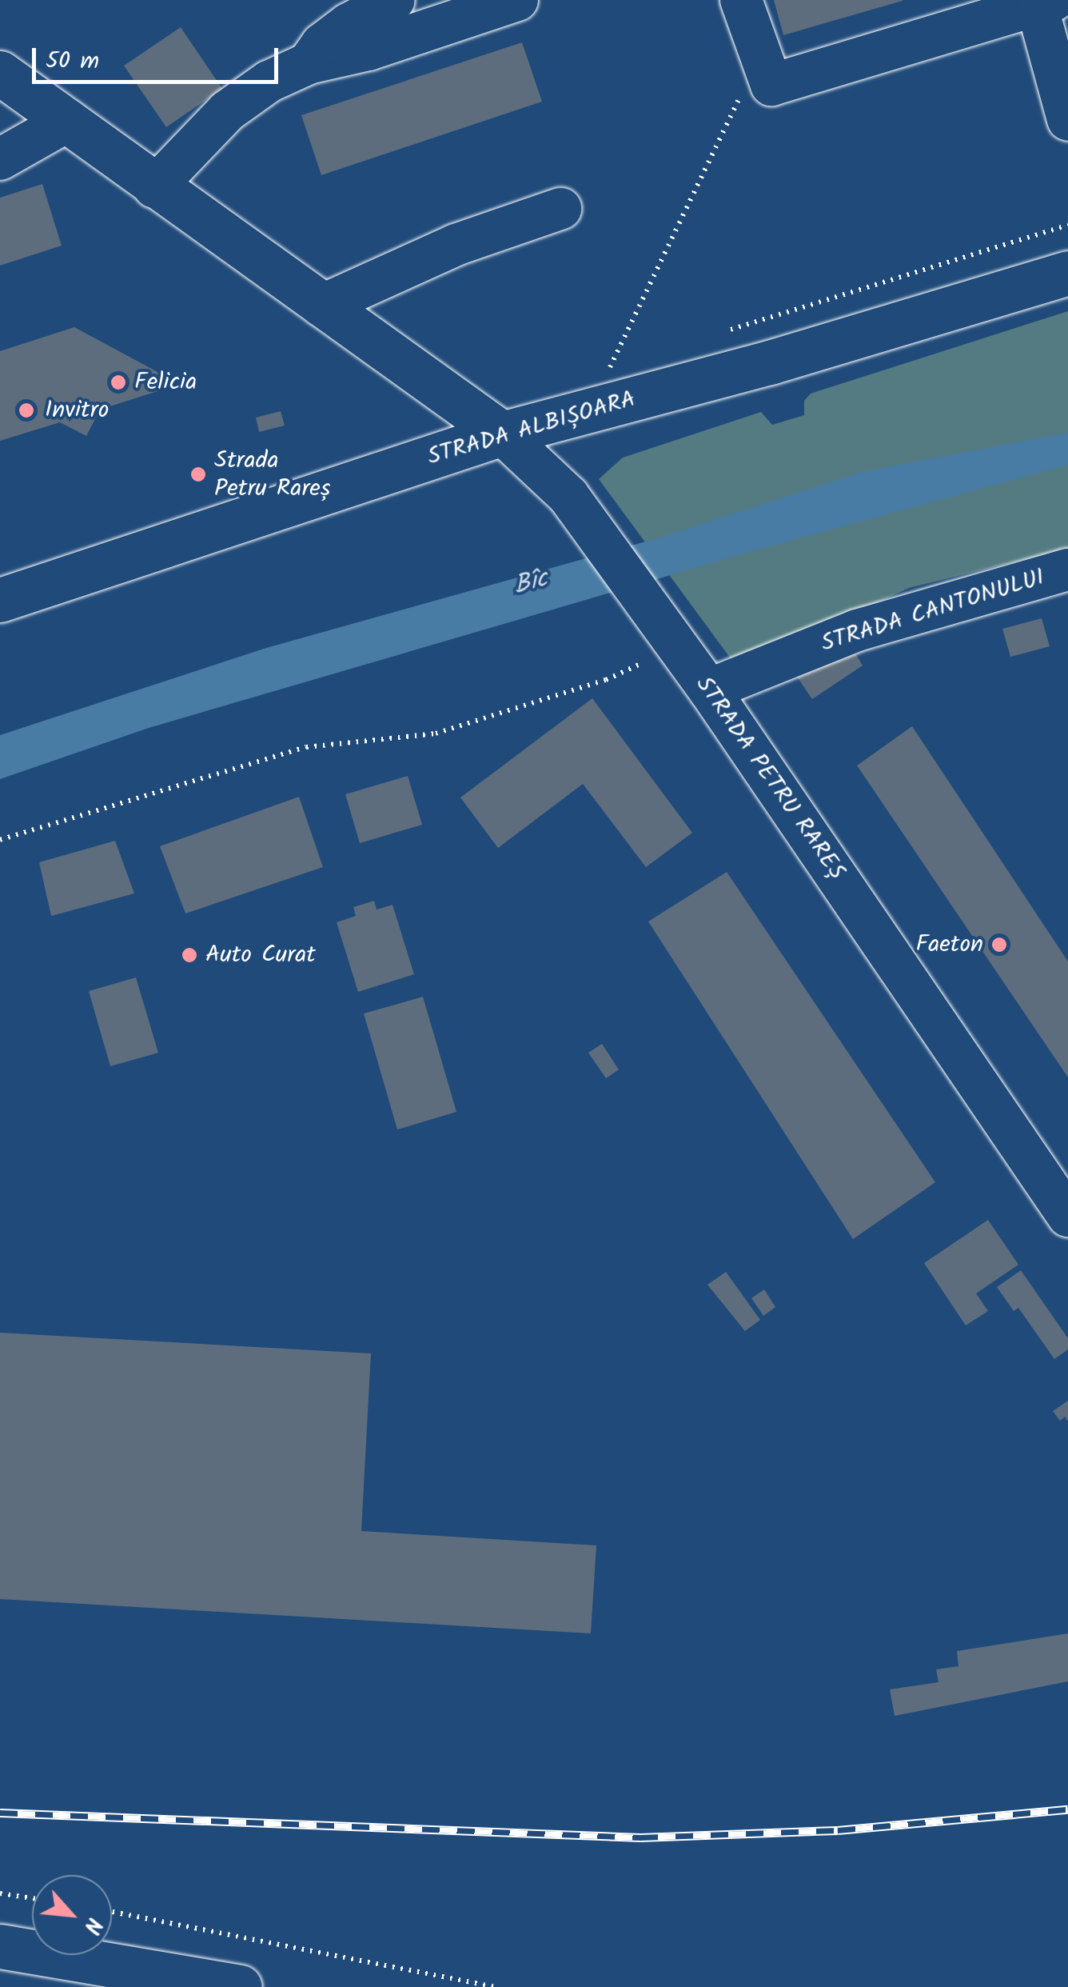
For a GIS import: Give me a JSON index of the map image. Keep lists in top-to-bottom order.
{
  "streets": {
    "main road": ["STRADA ALBIȘOARA", "STRADA PETRU RAREȘ"],
    "street": ["STRADA CANTONULUI"]
  },
  "crossings": [
    ["STRADA ALBIȘOARA", "STRADA PETRU RAREȘ"],
    ["STRADA CANTONULUI", "STRADA PETRU RAREȘ"]
  ],
  "water": ["Bîc"],
  "places": [
    "Felicia",
    "Invitro",
    "Strada Petru Rareș",
    "Faeton",
    "Auto Curat"
  ],
  "scale_bar": "50 m",
  "north": "bottom right"
}
